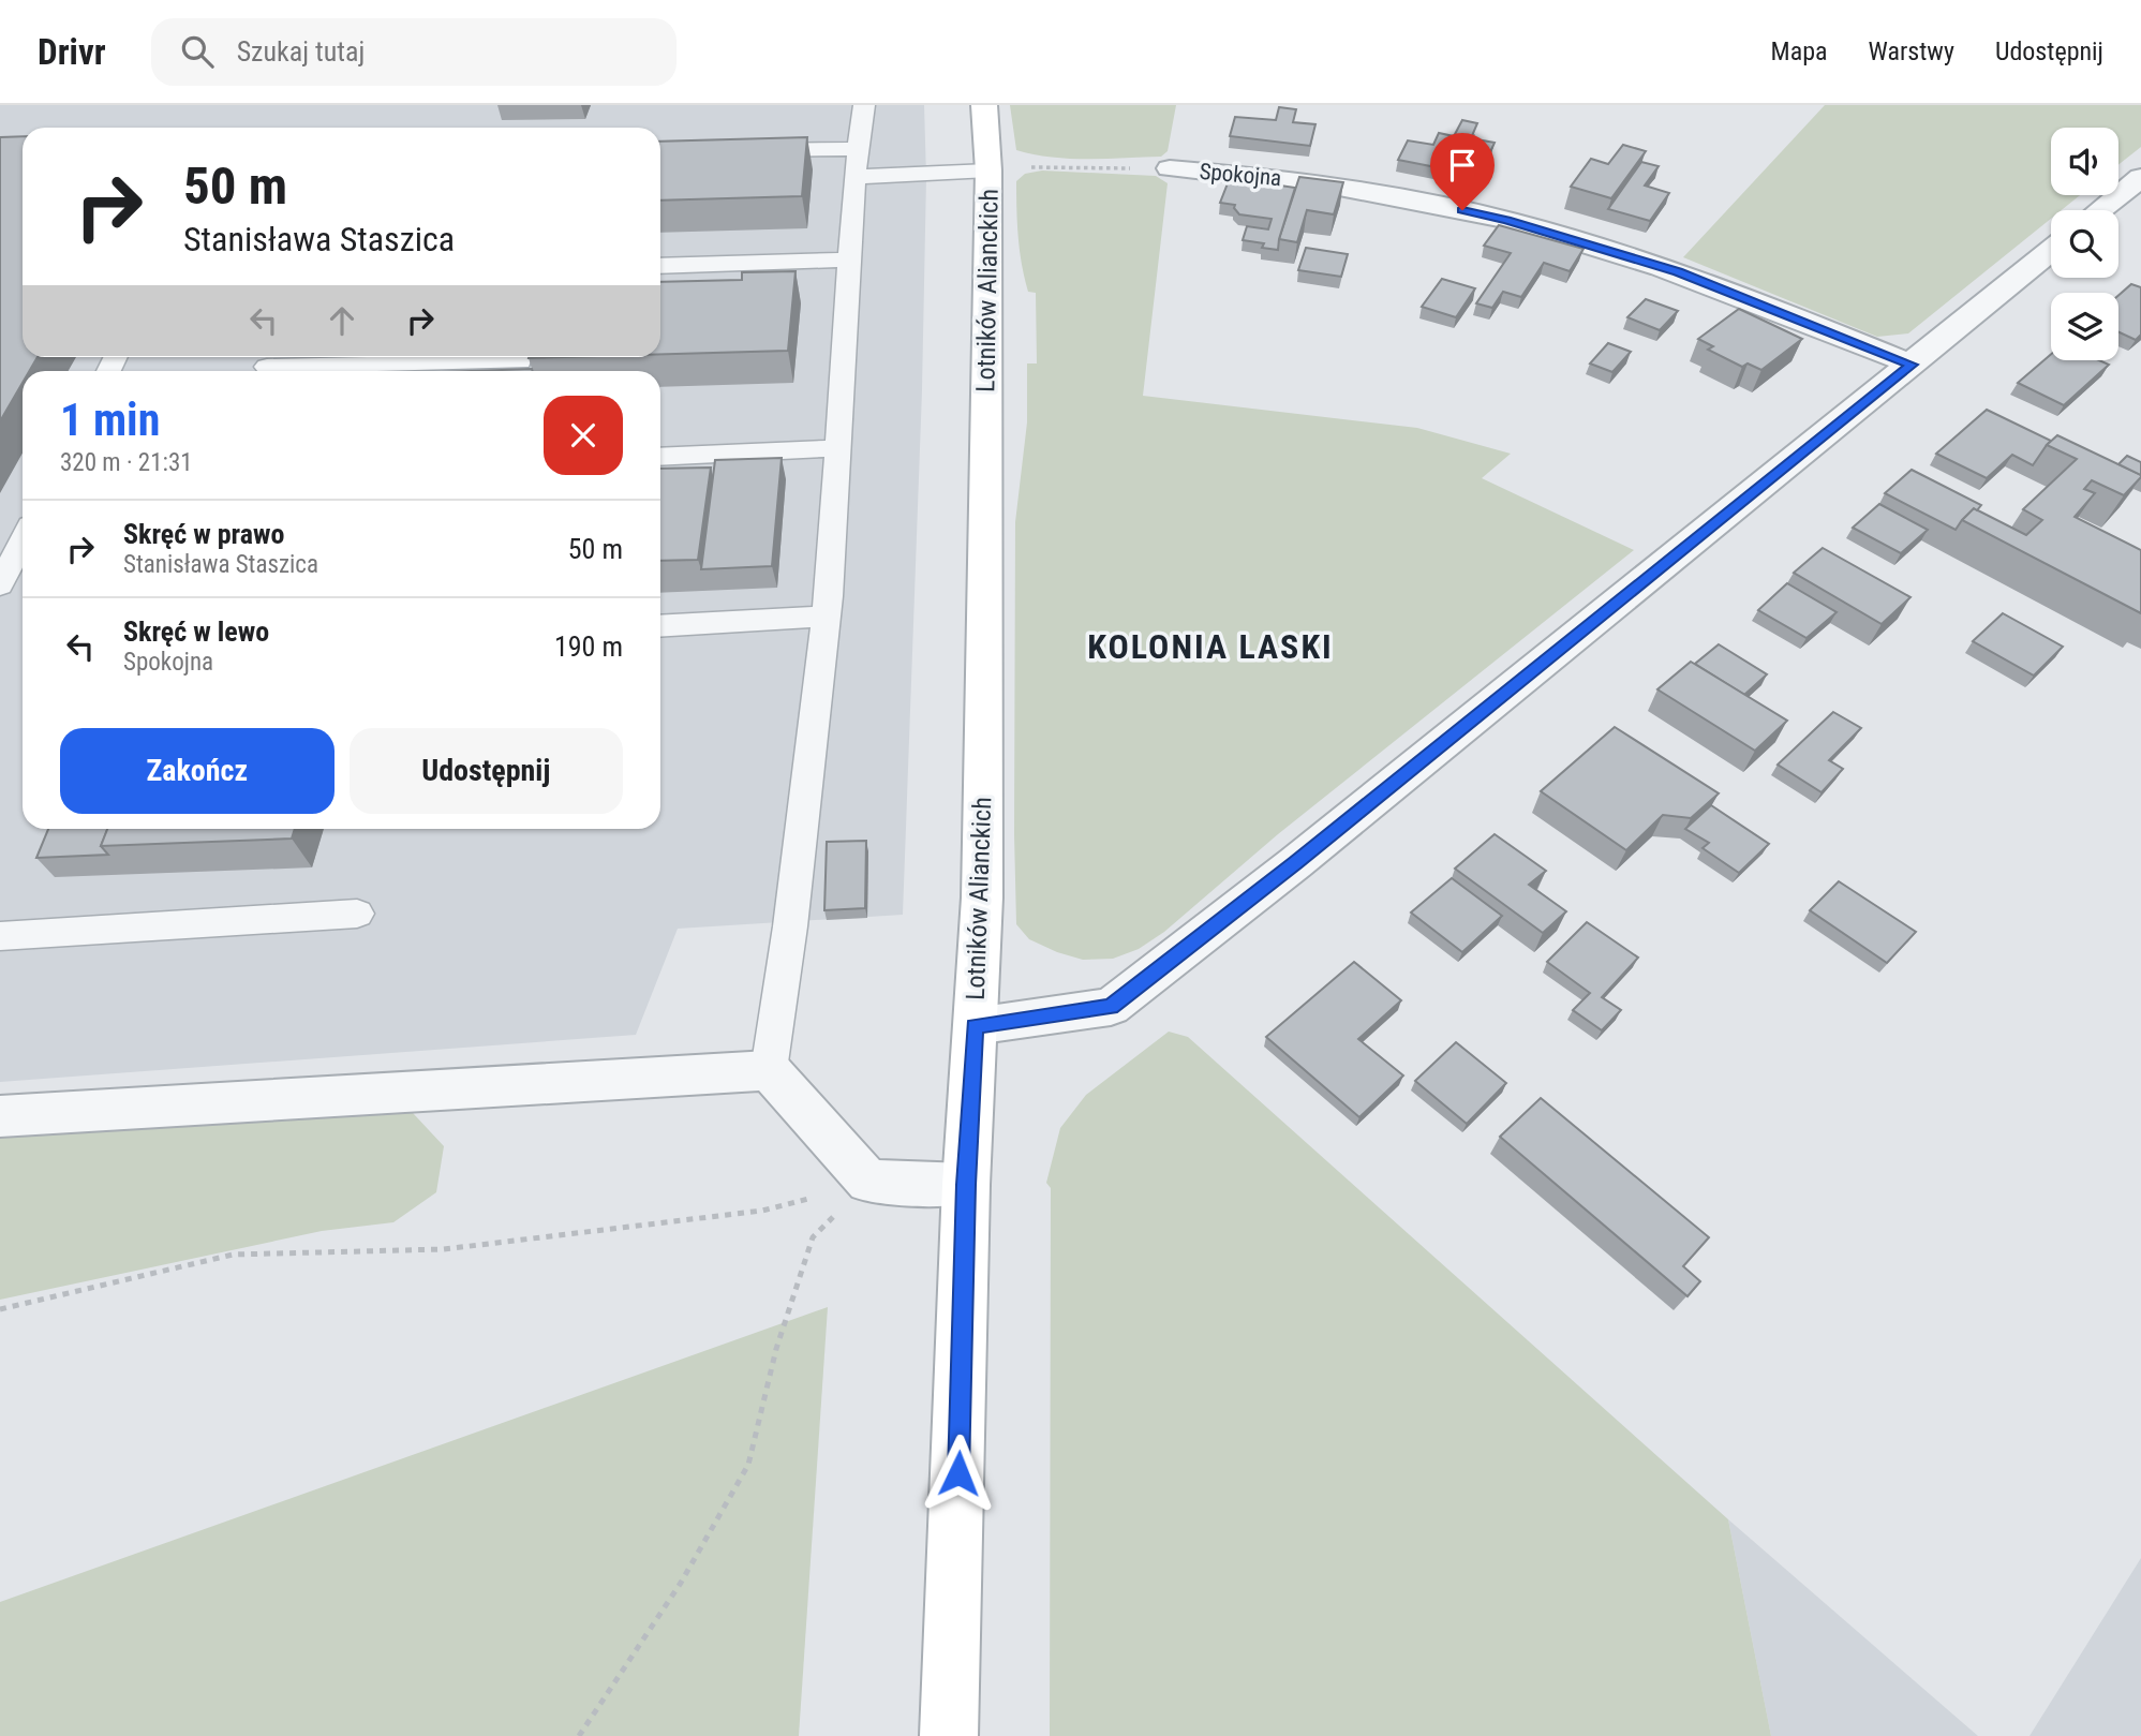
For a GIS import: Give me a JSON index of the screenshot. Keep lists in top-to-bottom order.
{
  "streets": {
    "main road": ["Lotników Alianckich"],
    "street": ["Spokojna"]
  },
  "districts": ["KOLONIA LASKI"],
  "page": {
    "header": "Drivr",
    "search": "Szukaj tutaj",
    "nav": ["Mapa", "Warstwy", "Udostępnij"],
    "turn": ["50 m", "Stanisława Staszica"],
    "heading": ["1 min", "320 m · 21:31"],
    "list": [
      {
        "name": "Skręć w prawo",
        "note": "Stanisława Staszica",
        "value": "50 m"
      },
      {
        "name": "Skręć w lewo",
        "note": "Spokojna",
        "value": "190 m"
      }
    ],
    "buttons": ["Zakończ", "Udostępnij"]
  }
}
